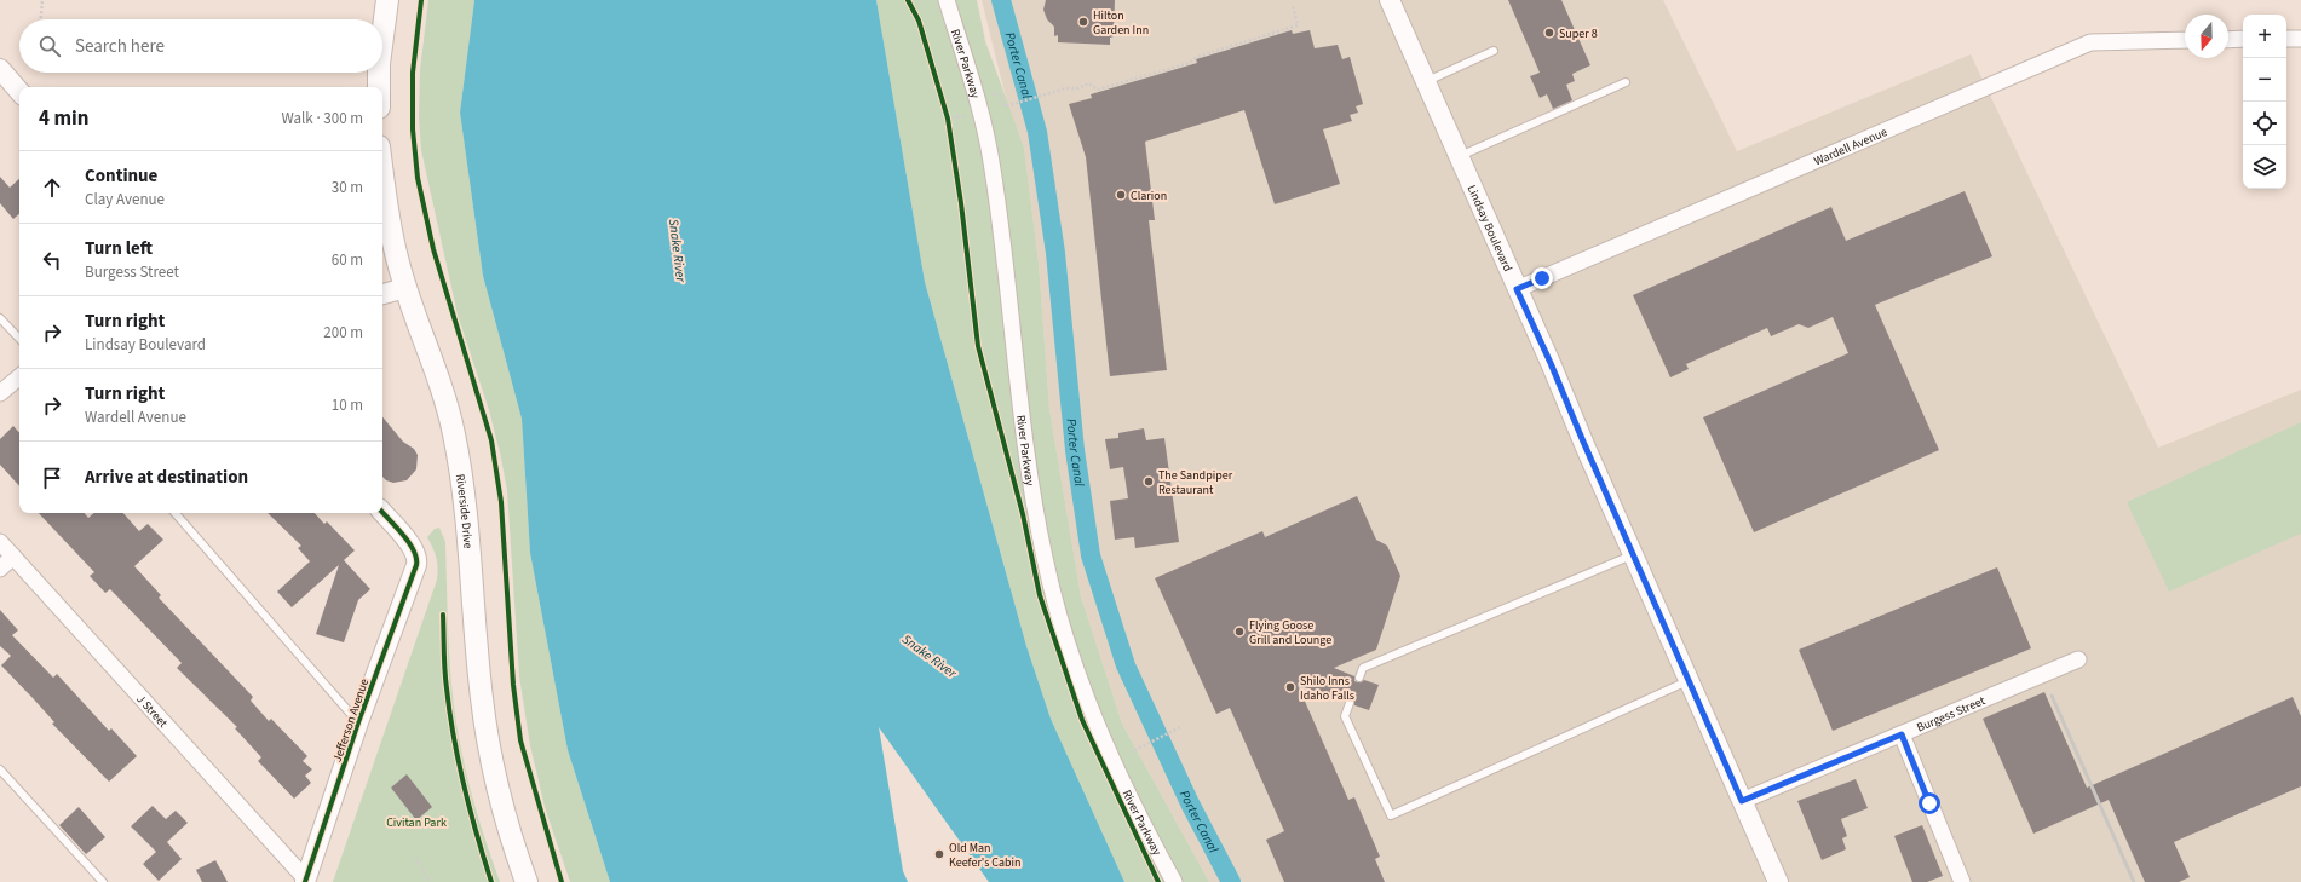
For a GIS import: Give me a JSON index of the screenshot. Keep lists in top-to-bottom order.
{
  "streets": {
    "main road": ["Riverside Drive"],
    "street": [
      "River Parkway",
      "Wardell Avenue",
      "Lindsay Boulevard",
      "J Street",
      "Burgess Street",
      "Jefferson Avenue"
    ]
  },
  "crossings": [
    ["Wardell Avenue", "Lindsay Boulevard"],
    ["Lindsay Boulevard", "Burgess Street"],
    ["J Street", "Jefferson Avenue"]
  ],
  "water": ["Porter Canal", "Snake River"],
  "parks": ["Civitan Park"],
  "places": [
    "Hilton Garden Inn",
    "Super 8",
    "Clarion",
    "The Sandpiper Restaurant",
    "Flying Goose Grill and Lounge",
    "Shilo Inns Idaho Falls",
    "Old Man Keefer's Cabin"
  ],
  "north": "bottom",
  "page": {
    "map_buttons": ["+", "−"],
    "search": "Search here",
    "heading": ["4 min", "Walk · 300 m"],
    "list": [
      ["Continue", "Clay Avenue", "30 m"],
      ["Turn left", "Burgess Street", "60 m"],
      ["Turn right", "Lindsay Boulevard", "200 m"],
      ["Turn right", "Wardell Avenue", "10 m"],
      "Arrive at destination"
    ]
  }
}
